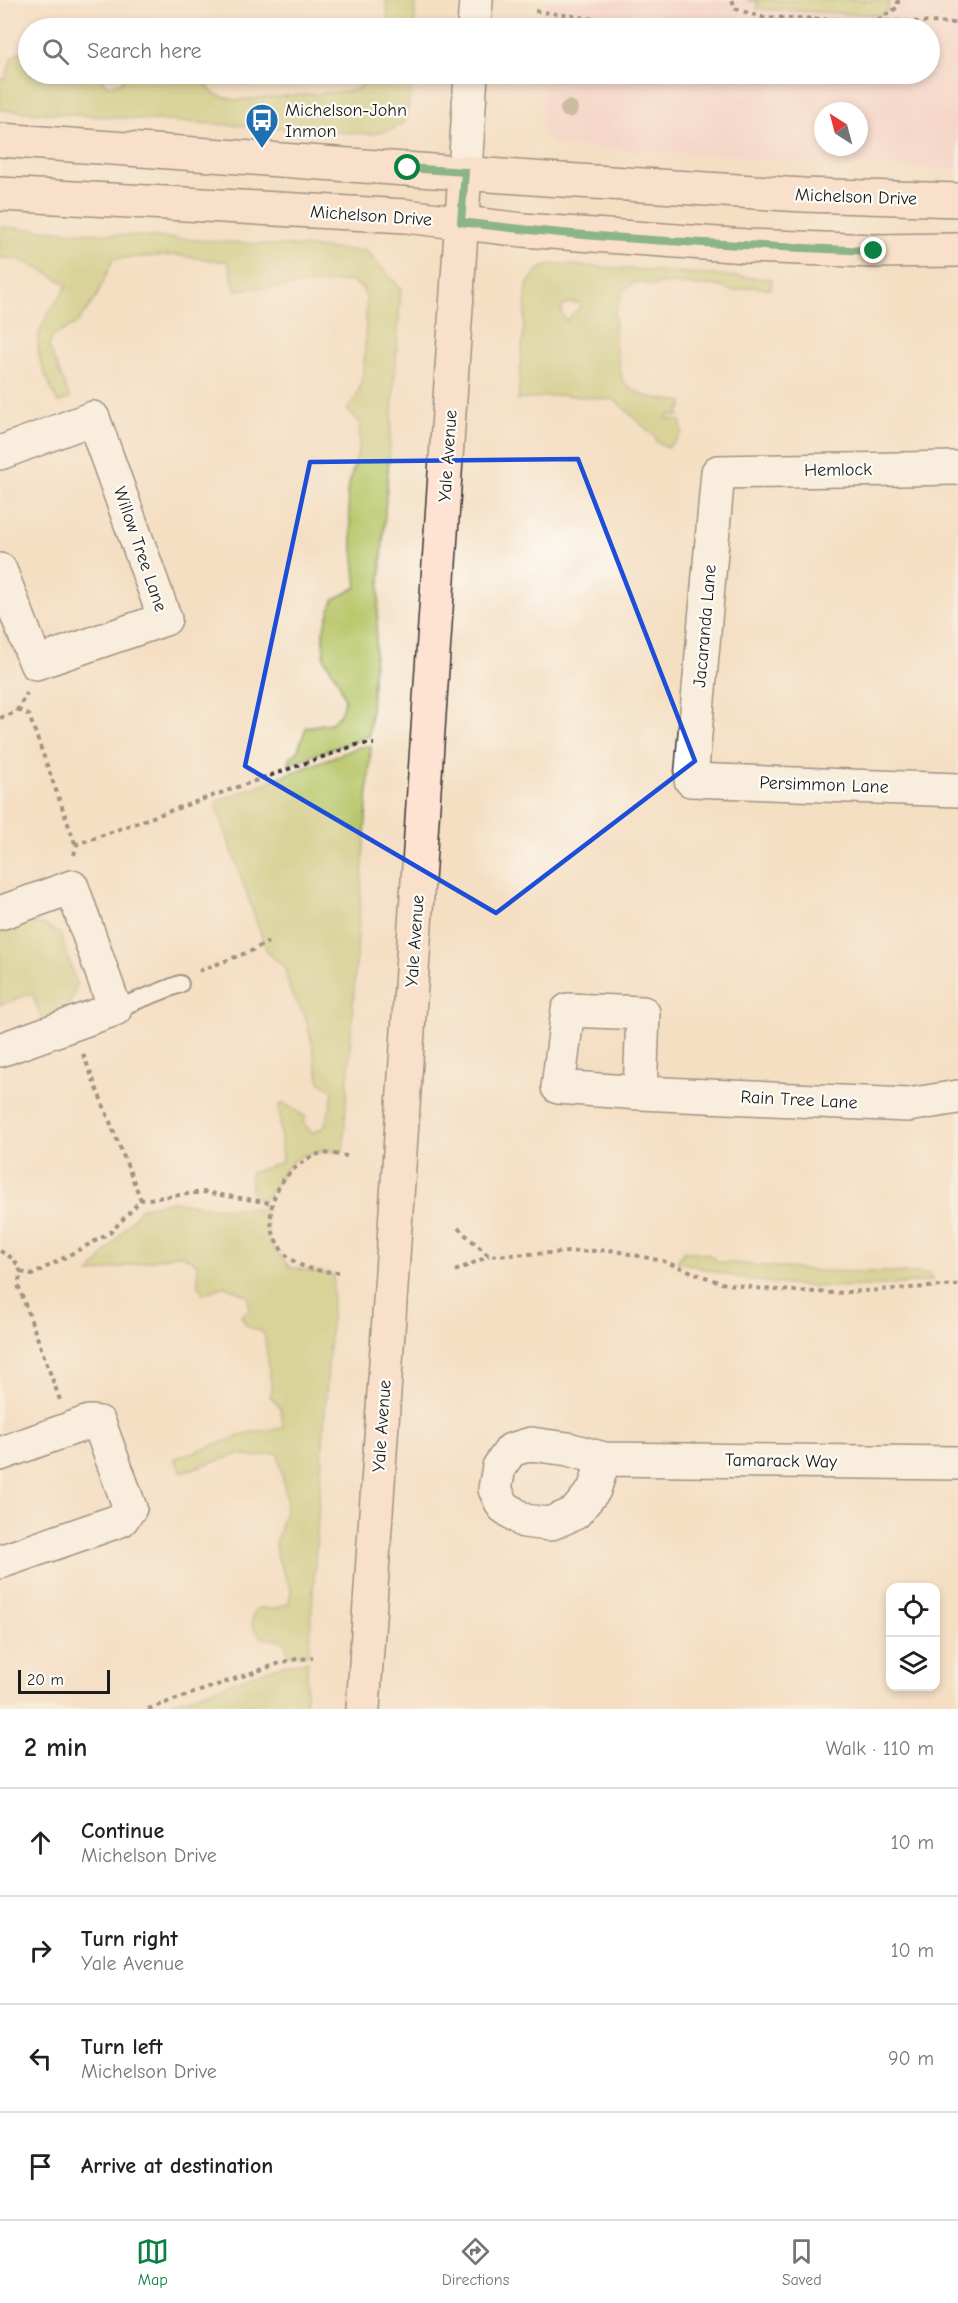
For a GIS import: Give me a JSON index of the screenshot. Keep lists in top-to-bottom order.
{
  "streets": {
    "main road": ["Michelson Drive", "Yale Avenue"],
    "street": [
      "Hemlock",
      "Willow Tree Lane",
      "Jacaranda Lane",
      "Persimmon Lane",
      "Rain Tree Lane",
      "Tamarack Way"
    ]
  },
  "crossings": [
    ["Michelson Drive", "Yale Avenue"],
    ["Hemlock", "Jacaranda Lane"],
    ["Jacaranda Lane", "Persimmon Lane"]
  ],
  "places": {
    "bus stop": ["Michelson-John Inmon"]
  },
  "scale_bar": "20 m",
  "north": "top left",
  "page": {
    "search": "Search here",
    "scale": "20 m",
    "heading": ["2 min", "Walk · 110 m"],
    "list": [
      ["Continue", "Michelson Drive", "10 m"],
      ["Turn right", "Yale Avenue", "10 m"],
      ["Turn left", "Michelson Drive", "90 m"],
      "Arrive at destination"
    ],
    "nav": ["Map", "Directions", "Saved"]
  }
}
